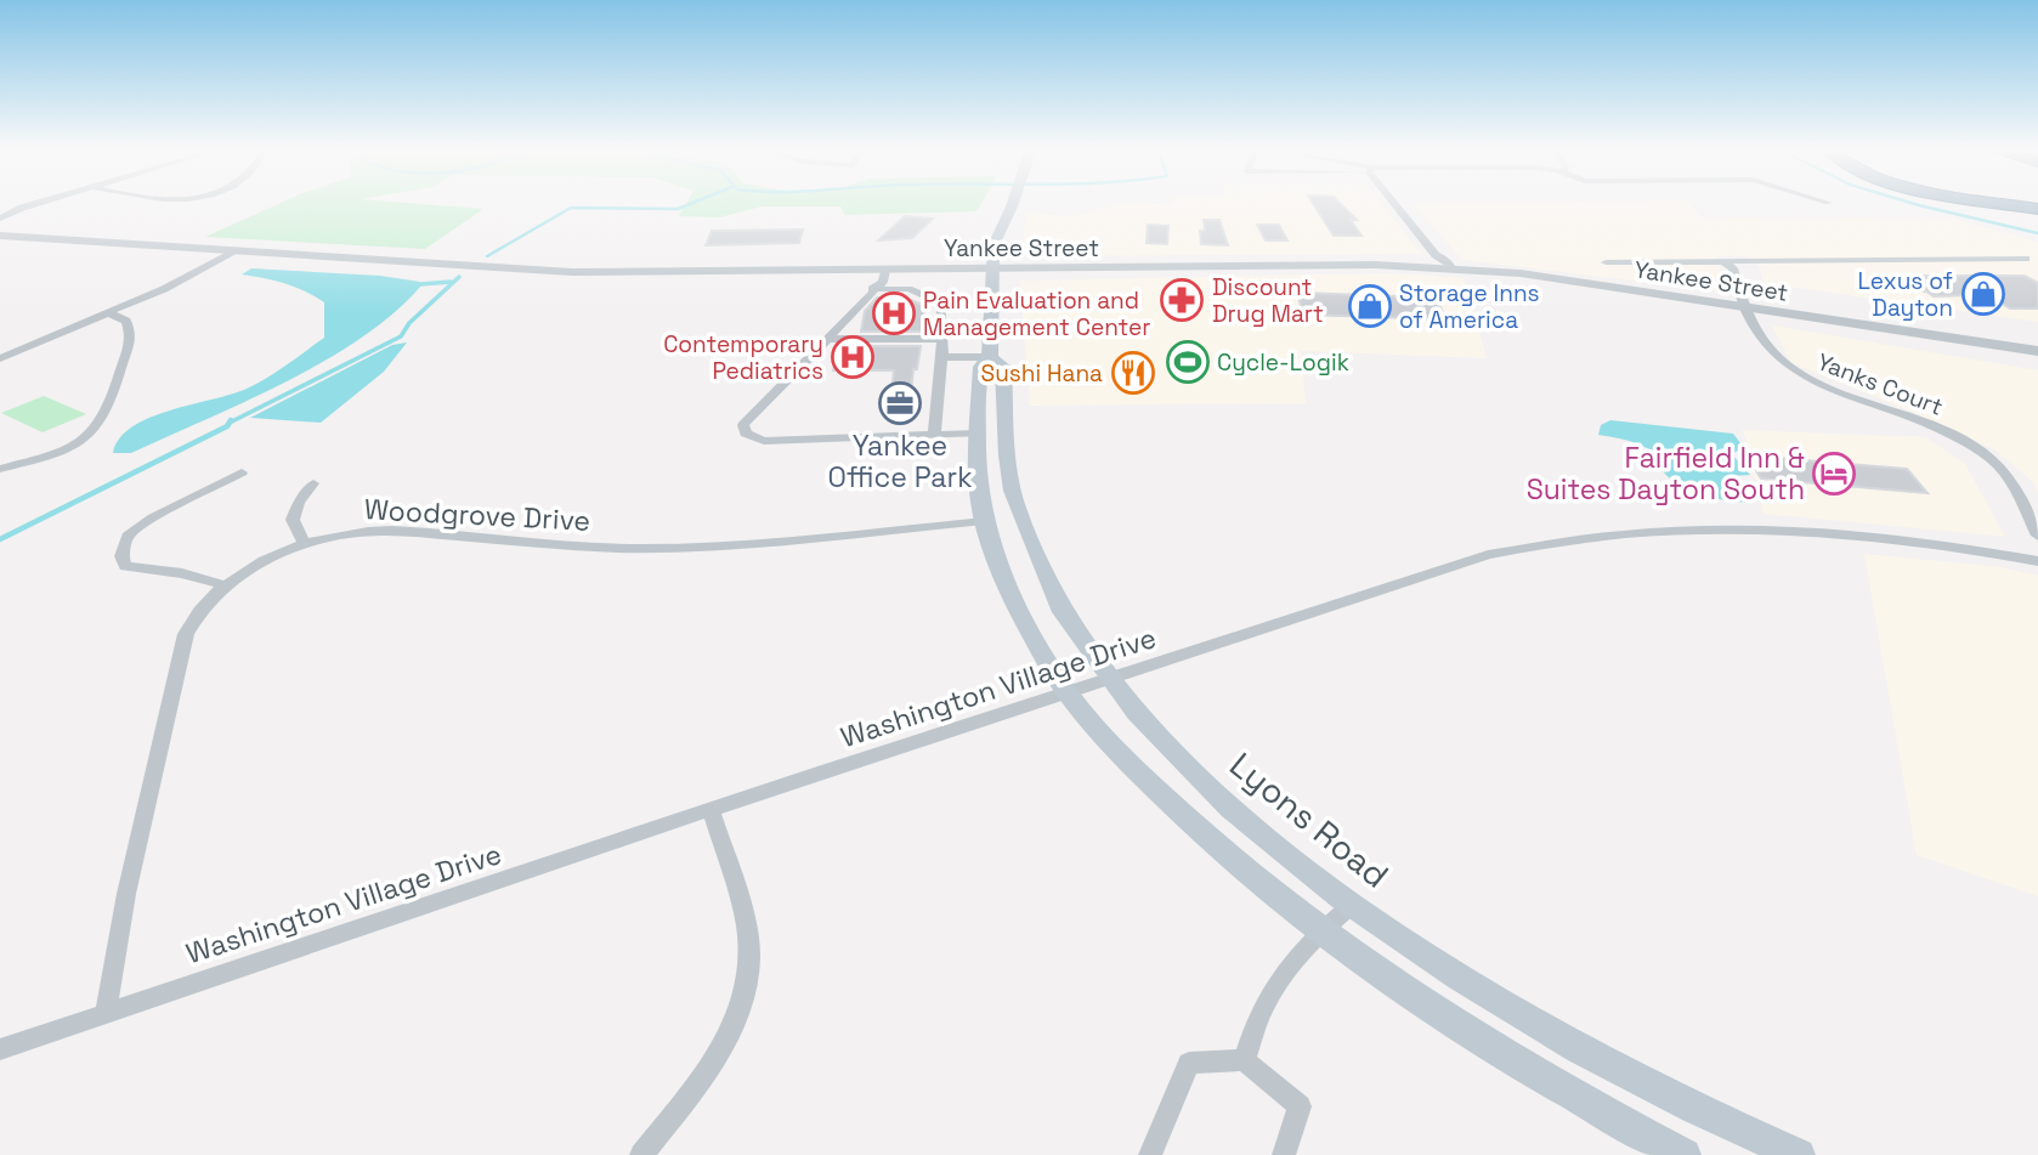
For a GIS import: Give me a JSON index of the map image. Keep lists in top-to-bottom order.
{
  "streets": {
    "main road": ["Lyons Road"],
    "street": [
      "Yankee Street",
      "Yanks Court",
      "Woodgrove Drive",
      "Washington Village Drive"
    ]
  },
  "crossings": [
    ["Yankee Street", "Yanks Court"],
    ["Yankee Street", "Lyons Road"],
    ["Woodgrove Drive", "Washington Village Drive"],
    ["Woodgrove Drive", "Lyons Road"],
    ["Washington Village Drive", "Lyons Road"]
  ],
  "places": {
    "shop": ["Lexus of Dayton", "Storage Inns of America"],
    "pharmacy": ["Discount Drug Mart"],
    "hospital": ["Pain Evaluation and Management Center", "Contemporary Pediatrics"],
    "sports": ["Cycle-Logik"],
    "restaurant": ["Sushi Hana"],
    "office": ["Yankee Office Park"],
    "hotel": ["Fairfield Inn & Suites Dayton South"]
  }
}
